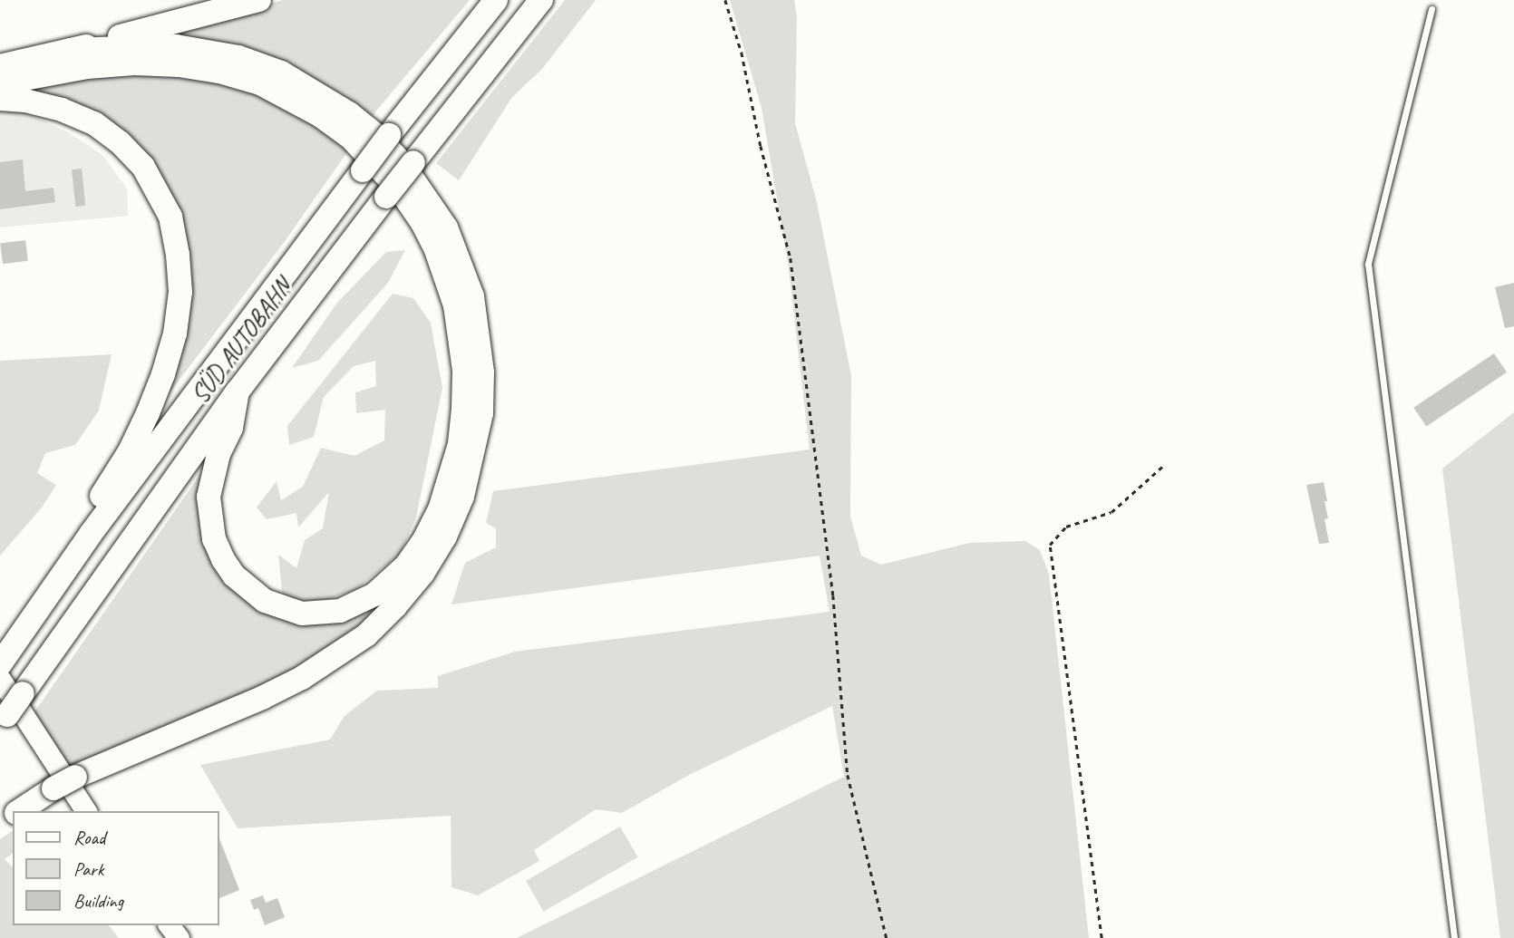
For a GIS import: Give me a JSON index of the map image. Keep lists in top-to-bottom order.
{
  "streets": {
    "highway": ["SÜD AUTOBAHN"]
  },
  "legend": ["Road", "Park", "Building"]
}
